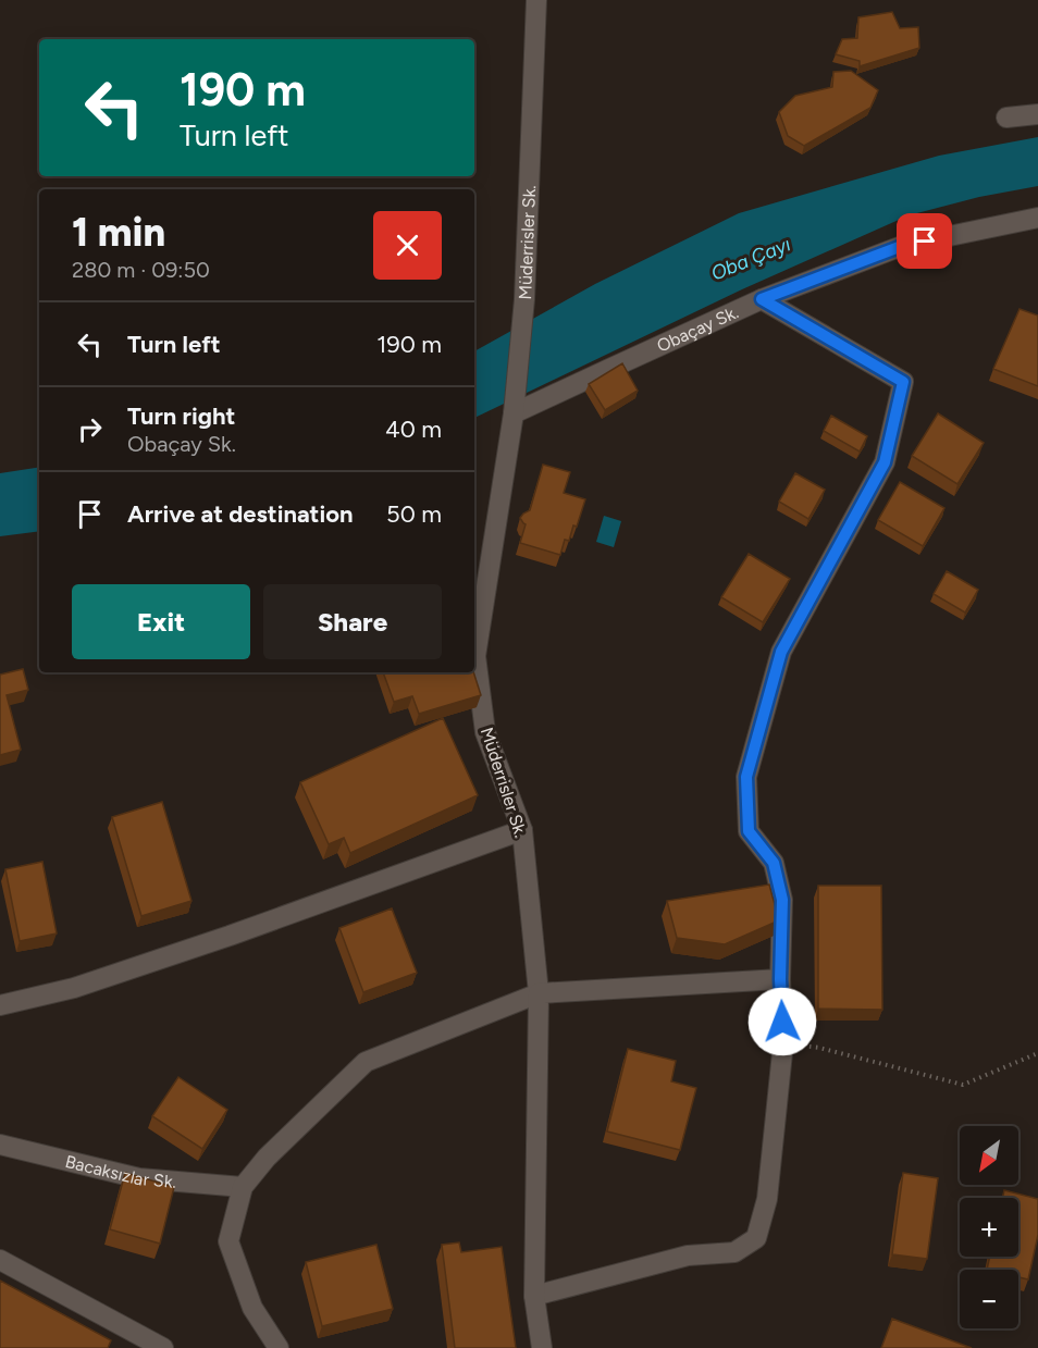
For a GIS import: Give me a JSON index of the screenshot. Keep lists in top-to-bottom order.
{
  "streets": {
    "street": ["Müderrisler Sk.", "Obaçay Sk.", "Bacaksızlar Sk."]
  },
  "crossings": [
    ["Müderrisler Sk.", "Obaçay Sk."]
  ],
  "water": ["Oba Çayı"],
  "north": "bottom left",
  "page": {
    "turn": ["190 m", "Turn left"],
    "heading": ["1 min", "280 m · 09:50"],
    "list": [
      {
        "name": "Turn left",
        "value": "190 m"
      },
      {
        "name": "Turn right",
        "note": "Obaçay Sk.",
        "value": "40 m"
      },
      {
        "name": "Arrive at destination",
        "value": "50 m"
      }
    ],
    "buttons": ["Exit", "Share"],
    "map_buttons": ["+", "−"]
  }
}
